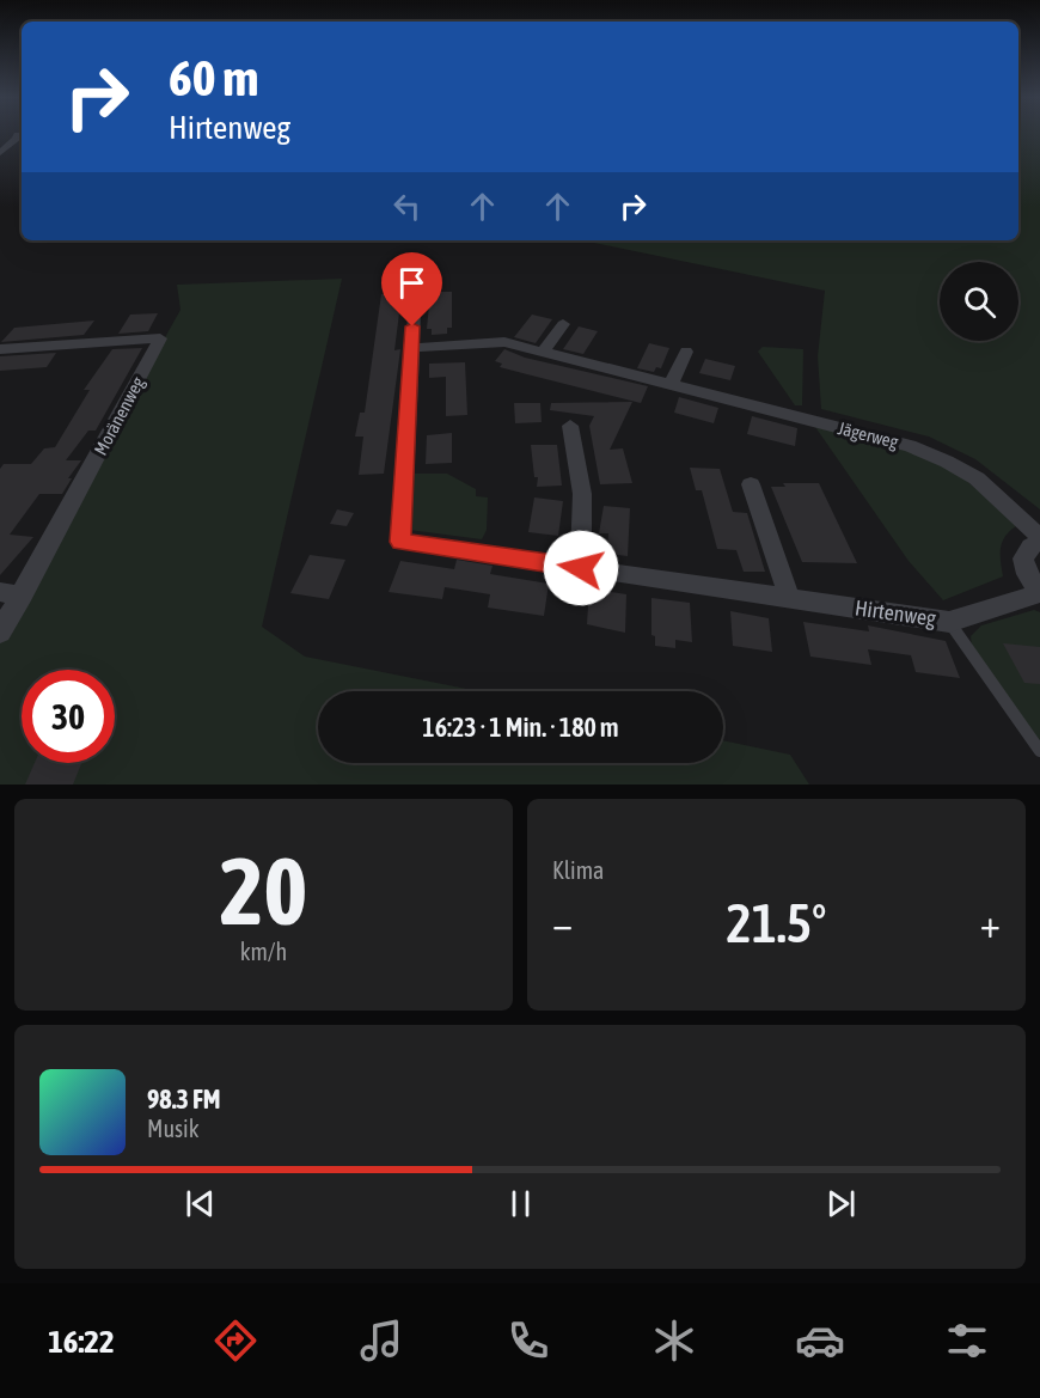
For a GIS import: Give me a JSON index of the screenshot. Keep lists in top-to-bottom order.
{
  "streets": {
    "street": ["Moränenweg", "Jägerweg", "Hirtenweg"]
  },
  "crossings": [
    ["Jägerweg", "Hirtenweg"]
  ],
  "page": {
    "turn": ["60 m", "Hirtenweg"],
    "limit": "30",
    "trip": "16:23 · 1 Min. · 180 m",
    "tile": [
      ["20", "km/h"],
      "Klima"
    ],
    "heat": ["−", "21.5°", "+"],
    "song": ["98.3 FM", "Musik"],
    "tabs": "16:22"
  }
}
